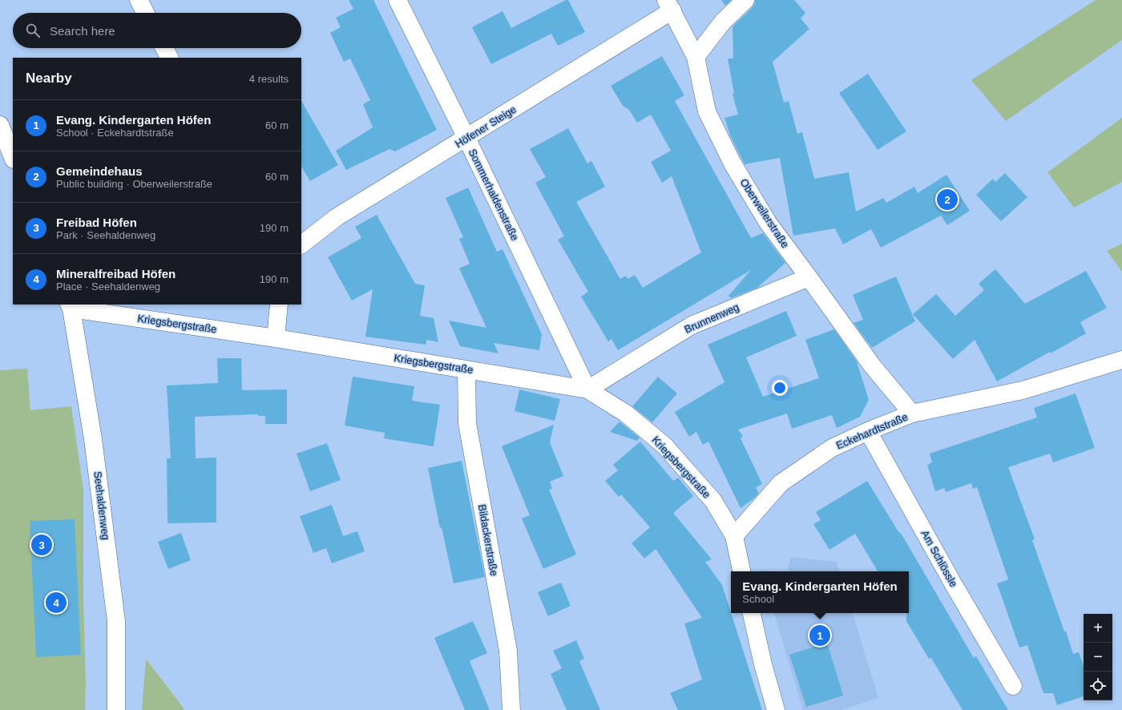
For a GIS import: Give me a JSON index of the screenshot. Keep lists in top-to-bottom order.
{
  "streets": {
    "street": [
      "Höfener Steige",
      "Sommerhaldenstraße",
      "Oberweilerstraße",
      "Brunnenweg",
      "Kriegsbergstraße",
      "Eckehardtstraße",
      "Seehaldenweg",
      "Bildackerstraße",
      "Am Schlössle"
    ]
  },
  "crossings": [
    ["Höfener Steige", "Sommerhaldenstraße"],
    ["Höfener Steige", "Oberweilerstraße"],
    ["Sommerhaldenstraße", "Brunnenweg"],
    ["Sommerhaldenstraße", "Kriegsbergstraße"],
    ["Oberweilerstraße", "Brunnenweg"],
    ["Oberweilerstraße", "Eckehardtstraße"],
    ["Brunnenweg", "Kriegsbergstraße"],
    ["Kriegsbergstraße", "Eckehardtstraße"],
    ["Kriegsbergstraße", "Seehaldenweg"],
    ["Kriegsbergstraße", "Bildackerstraße"],
    ["Eckehardtstraße", "Am Schlössle"]
  ],
  "page": {
    "search": "Search here",
    "heading": ["Nearby", "4 results"],
    "list": [
      {
        "mark": "1",
        "name": "Evang. Kindergarten Höfen",
        "note": "School · Eckehardtstraße",
        "value": "60 m"
      },
      {
        "mark": "2",
        "name": "Gemeindehaus",
        "note": "Public building · Oberweilerstraße",
        "value": "60 m"
      },
      {
        "mark": "3",
        "name": "Freibad Höfen",
        "note": "Park · Seehaldenweg",
        "value": "190 m"
      },
      {
        "mark": "4",
        "name": "Mineralfreibad Höfen",
        "note": "Place · Seehaldenweg",
        "value": "190 m"
      }
    ],
    "pins": [
      "2",
      "3",
      "4",
      "1"
    ],
    "popup": ["Evang. Kindergarten Höfen", "School"],
    "map_buttons": ["+", "−"]
  }
}
